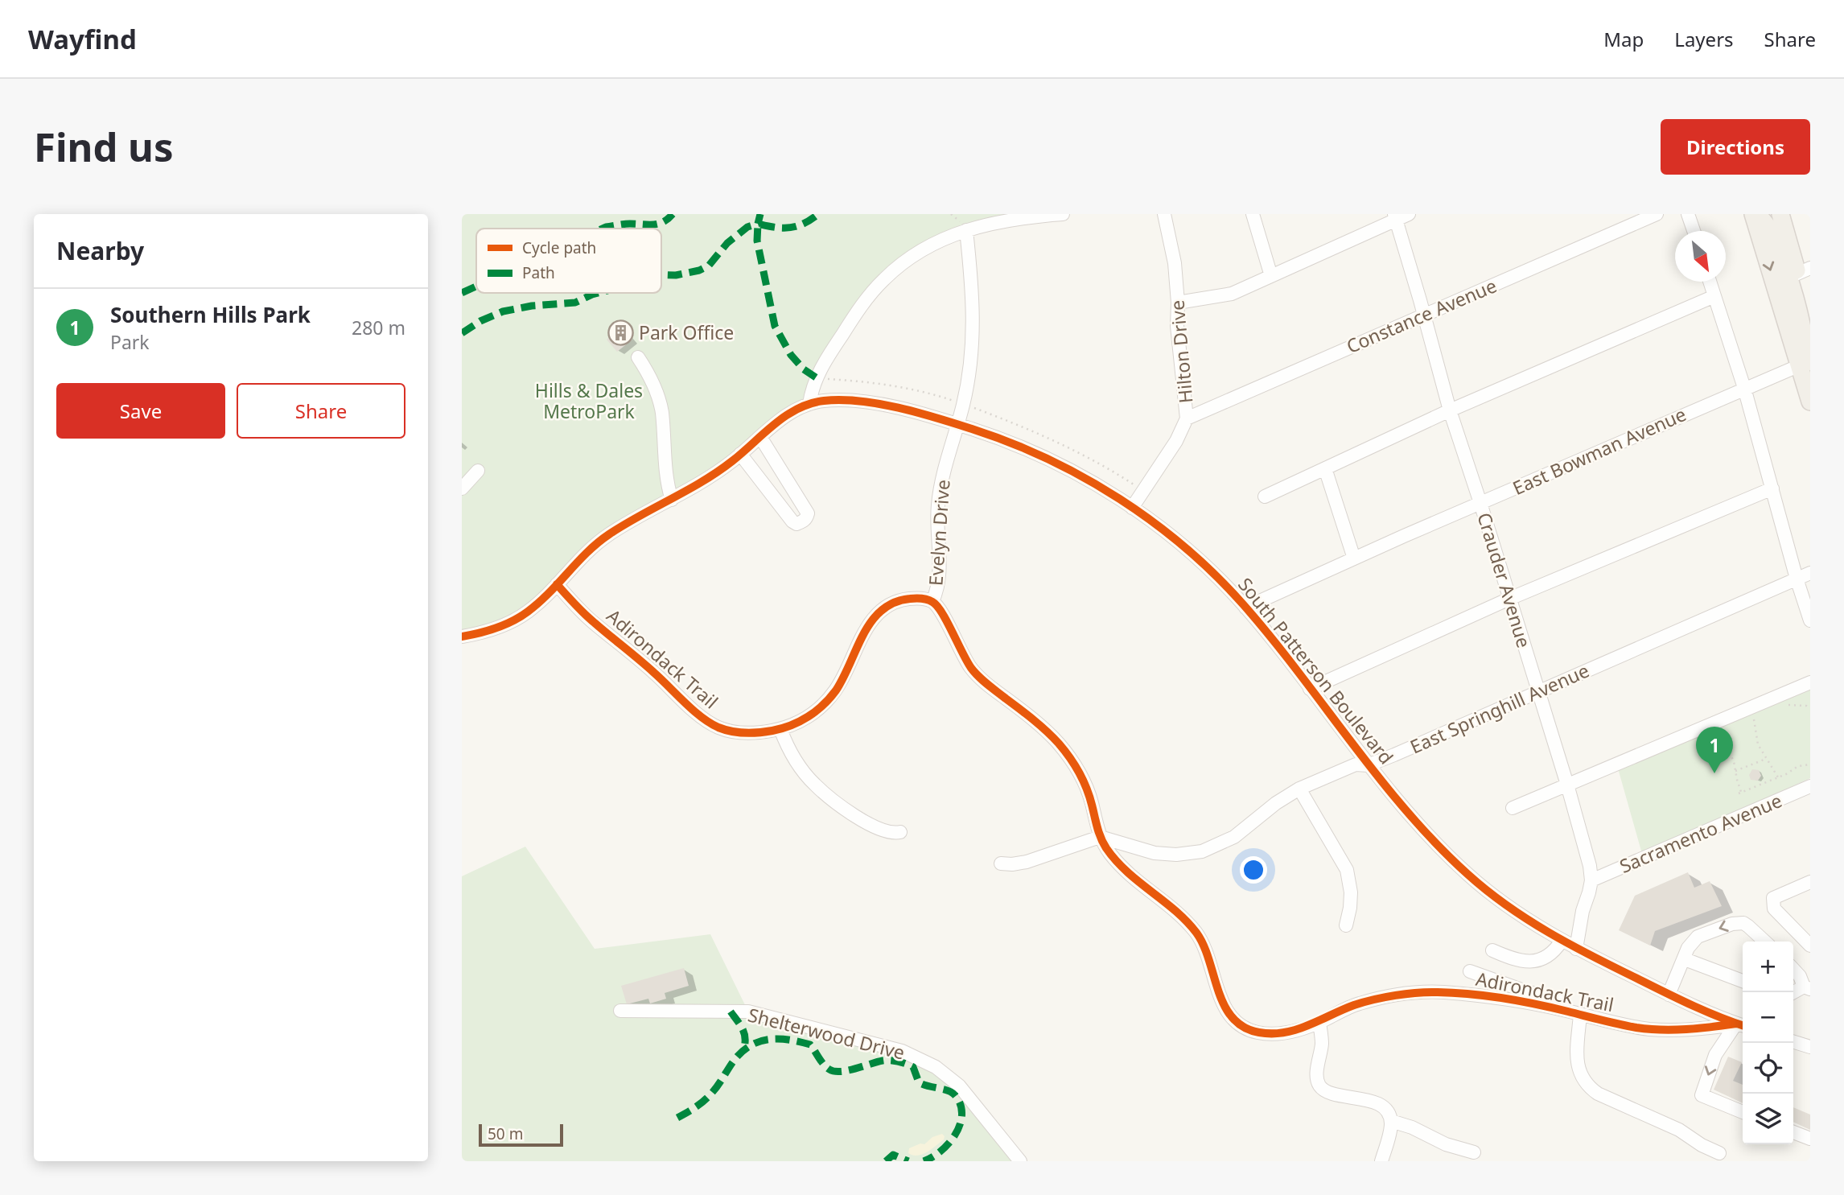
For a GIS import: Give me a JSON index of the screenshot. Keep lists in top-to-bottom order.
{
  "streets": {
    "street": [
      "Constance Avenue",
      "Hilton Drive",
      "East Bowman Avenue",
      "Evelyn Drive",
      "Crauder Avenue",
      "Adirondack Trail",
      "South Patterson Boulevard",
      "East Springhill Avenue",
      "Sacramento Avenue",
      "Shelterwood Drive"
    ]
  },
  "crossings": [
    ["Constance Avenue", "Hilton Drive"],
    ["Constance Avenue", "Crauder Avenue"],
    ["Hilton Drive", "South Patterson Boulevard"],
    ["East Bowman Avenue", "Crauder Avenue"],
    ["East Bowman Avenue", "South Patterson Boulevard"],
    ["Evelyn Drive", "Adirondack Trail"],
    ["Evelyn Drive", "South Patterson Boulevard"],
    ["Crauder Avenue", "South Patterson Boulevard"],
    ["Crauder Avenue", "East Springhill Avenue"],
    ["Crauder Avenue", "Sacramento Avenue"],
    ["Adirondack Trail", "South Patterson Boulevard"],
    ["Adirondack Trail", "East Springhill Avenue"],
    ["South Patterson Boulevard", "East Springhill Avenue"]
  ],
  "parks": ["Hills & Dales MetroPark"],
  "places": {
    "building": ["Park Office"]
  },
  "legend": ["Cycle path", "Path"],
  "scale_bar": "50 m",
  "north": "bottom right",
  "page": {
    "header": "Wayfind",
    "nav": ["Map", "Layers", "Share"],
    "buttons": [
      "Directions",
      ["Save", "Share"]
    ],
    "title": "Find us",
    "heading": "Nearby",
    "list": [
      {
        "mark": "1",
        "name": "Southern Hills Park",
        "note": "Park",
        "value": "280 m"
      }
    ],
    "pins": "1",
    "map_buttons": ["+", "−"],
    "scale": "50 m"
  }
}
